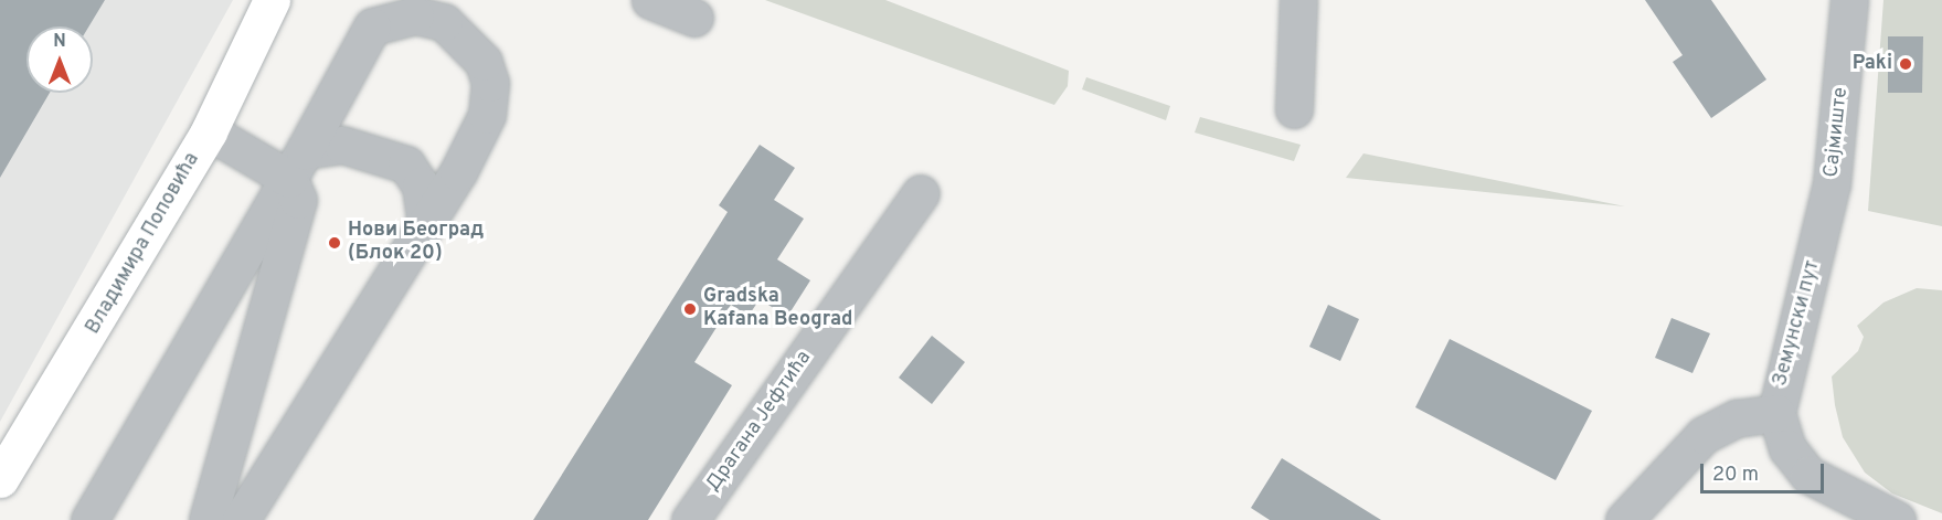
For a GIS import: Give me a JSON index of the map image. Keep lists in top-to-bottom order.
{
  "streets": {
    "main road": ["Владимира Поповића"],
    "street": ["Сајмиште", "Земунски пут", "Драгана Јефтића"]
  },
  "crossings": [
    ["Сајмиште", "Земунски пут"]
  ],
  "places": ["Paki", "Нови Београд (Блок 20)", "Gradska Kafana Beograd"],
  "scale_bar": "20 m",
  "north": "top"
}
